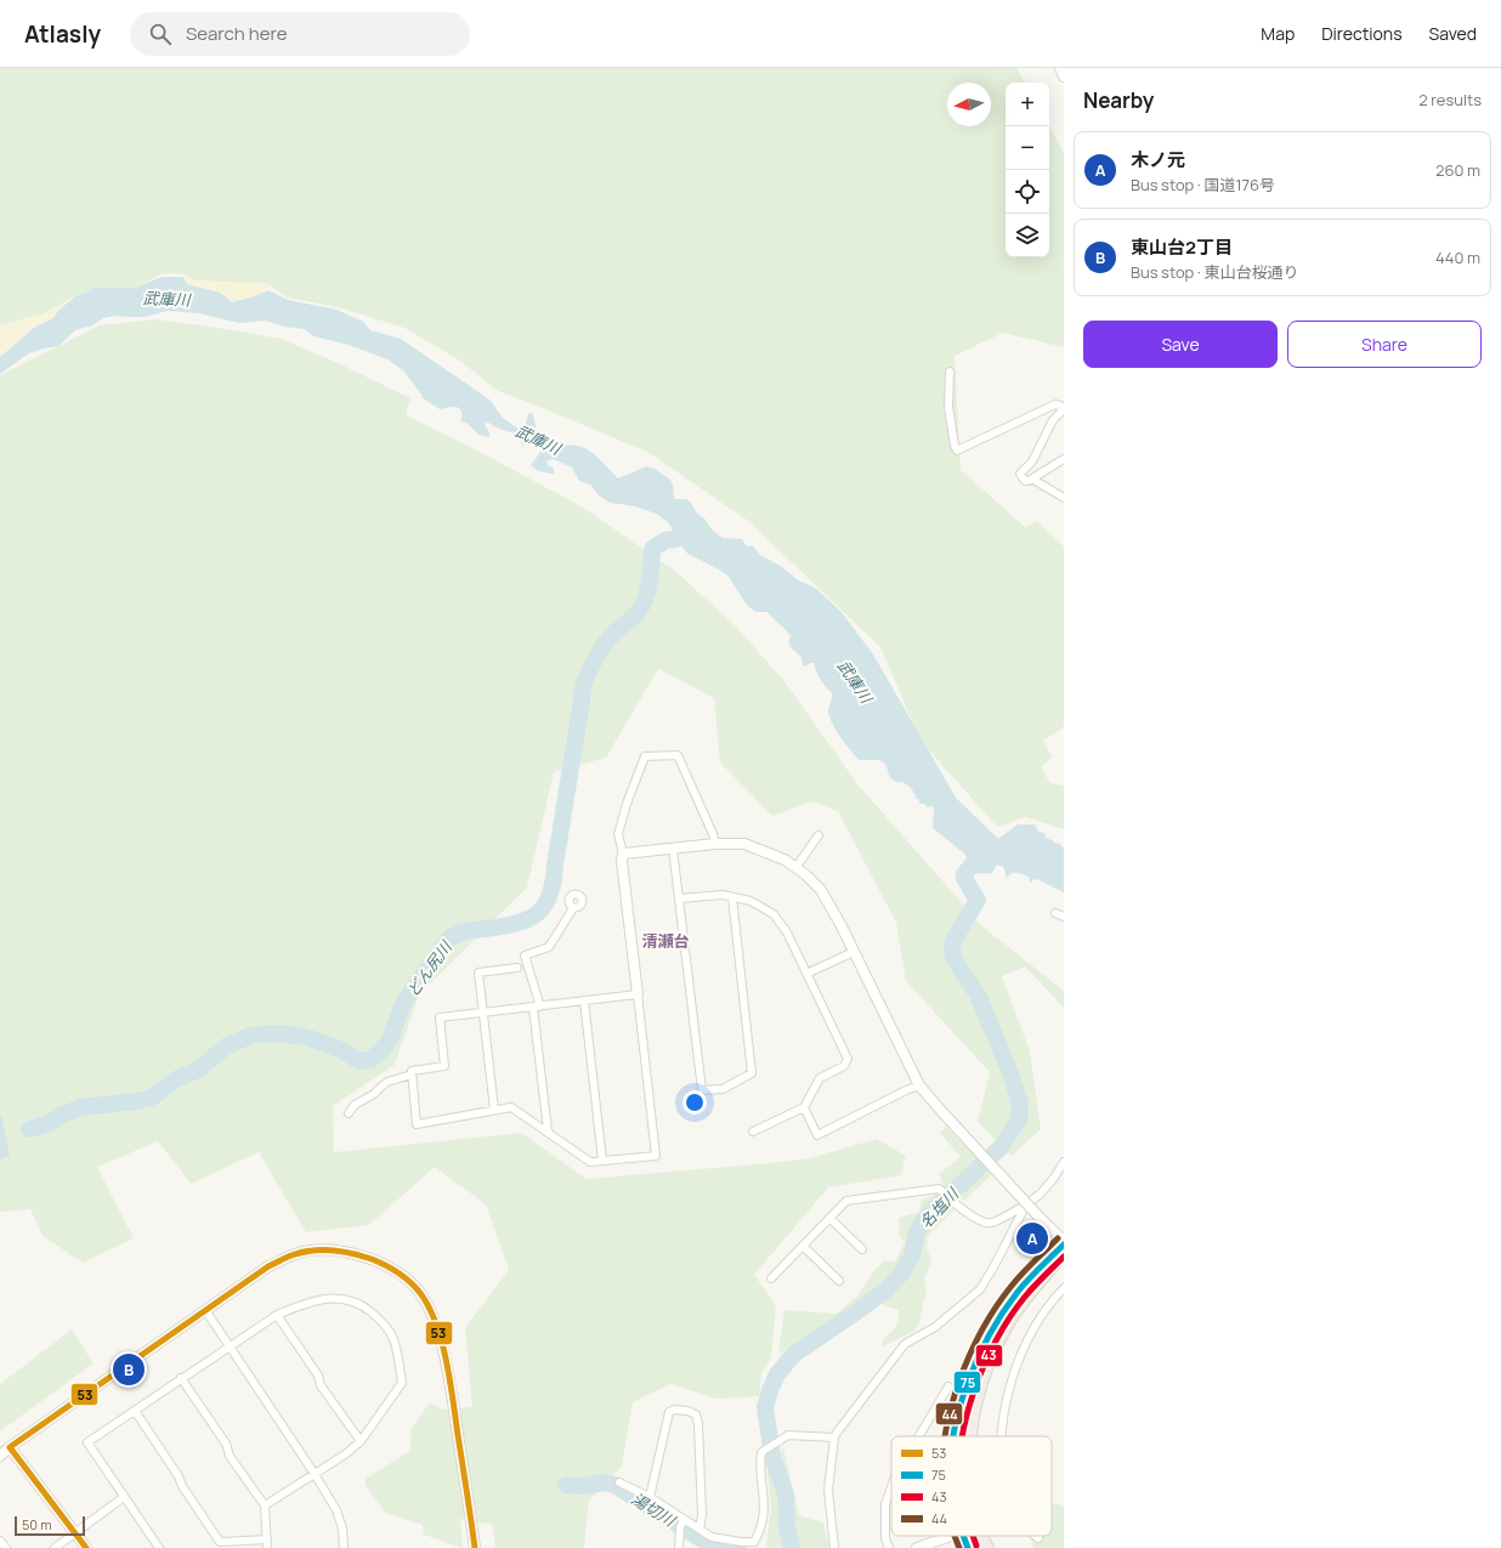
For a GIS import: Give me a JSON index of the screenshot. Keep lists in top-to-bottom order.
{
  "districts": ["清瀬台"],
  "water": [
    "武庫川",
    "どん尻川",
    "名塩川",
    "湯切川"
  ],
  "lines": [
    "transit line 44",
    "transit line 75",
    "transit line 53",
    "transit line 43"
  ],
  "legend": [
    "53",
    "75",
    "43",
    "44"
  ],
  "scale_bar": "50 m",
  "north": "left",
  "page": {
    "header": "Atlasly",
    "search": "Search here",
    "nav": ["Map", "Directions", "Saved"],
    "heading": ["Nearby", "2 results"],
    "map_buttons": ["+", "−"],
    "list": [
      {
        "mark": "A",
        "name": "木ノ元",
        "note": "Bus stop · 国道176号",
        "value": "260 m"
      },
      {
        "mark": "B",
        "name": "東山台2丁目",
        "note": "Bus stop · 東山台桜通り",
        "value": "440 m"
      }
    ],
    "buttons": ["Save", "Share"],
    "pins": ["A", "B"],
    "scale": "50 m"
  }
}
